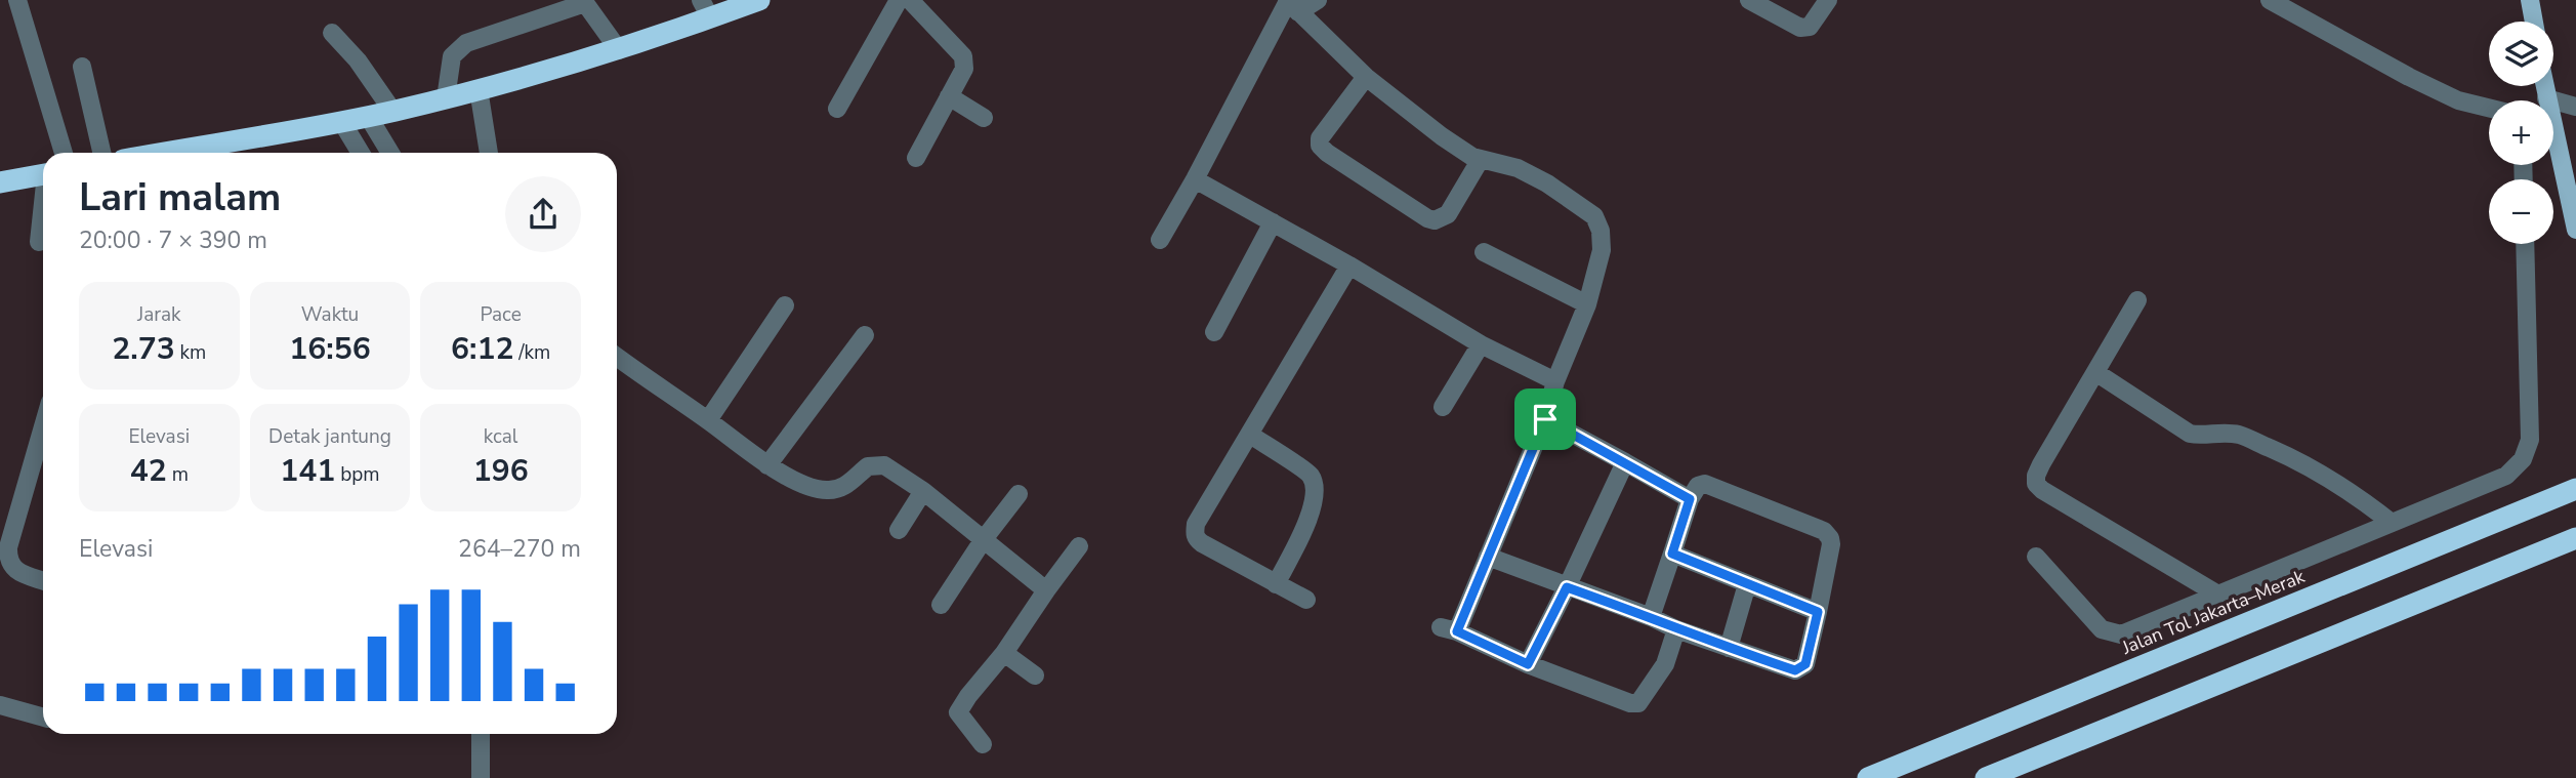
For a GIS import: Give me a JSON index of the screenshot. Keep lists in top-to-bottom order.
{
  "streets": {
    "highway": ["Jalan Tol Jakarta–Merak"]
  },
  "page": {
    "map_buttons": ["+", "−"],
    "heading": ["Lari malam", "20:00 · 7 × 390 m"],
    "stats": [
      ["Jarak", "2.73 km"],
      ["Waktu", "16:56"],
      ["Pace", "6:12 /km"],
      ["Elevasi", "42 m"],
      ["Detak jantung", "141 bpm"],
      ["kcal", "196"]
    ],
    "chart": ["Elevasi", "264–270 m"]
  }
}
